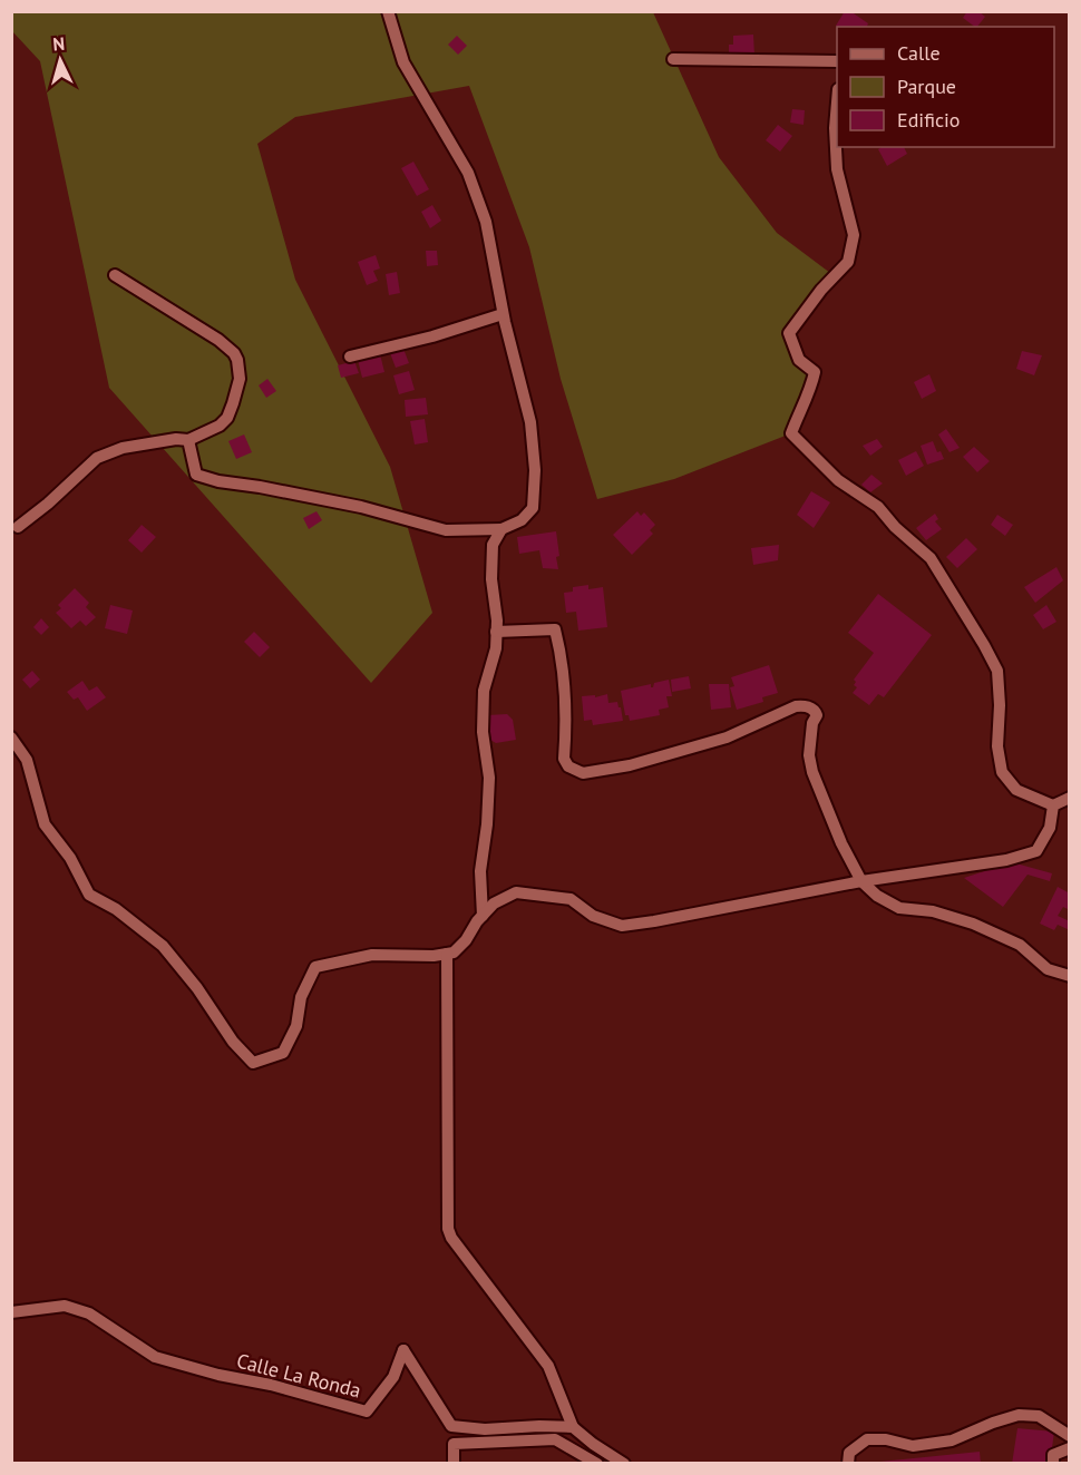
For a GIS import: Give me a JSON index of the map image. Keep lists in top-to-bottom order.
{
  "streets": {
    "street": ["Calle La Ronda"]
  },
  "legend": ["Calle", "Parque", "Edificio"],
  "north": "top"
}
